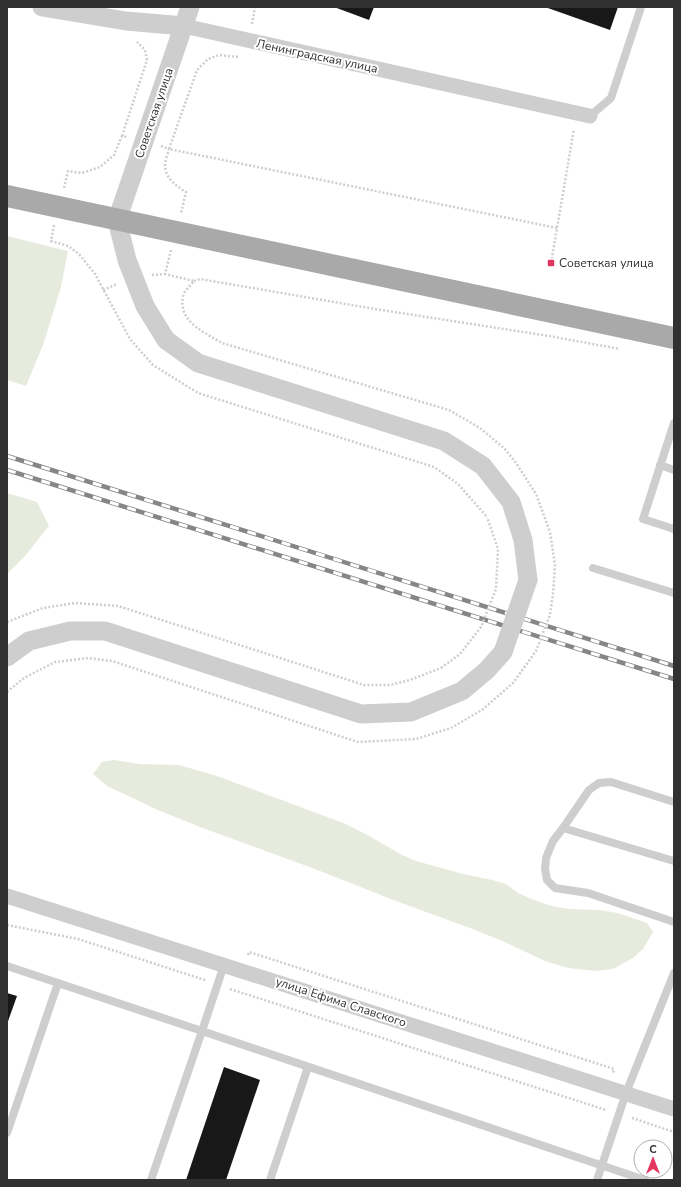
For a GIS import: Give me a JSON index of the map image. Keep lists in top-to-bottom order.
{
  "streets": {
    "street": ["Ленинградская улица", "Советская улица", "улица Ефима Славского"]
  },
  "crossings": [
    ["Ленинградская улица", "Советская улица"]
  ],
  "places": {
    "transit": ["Советская улица"]
  },
  "north": "top"
}
